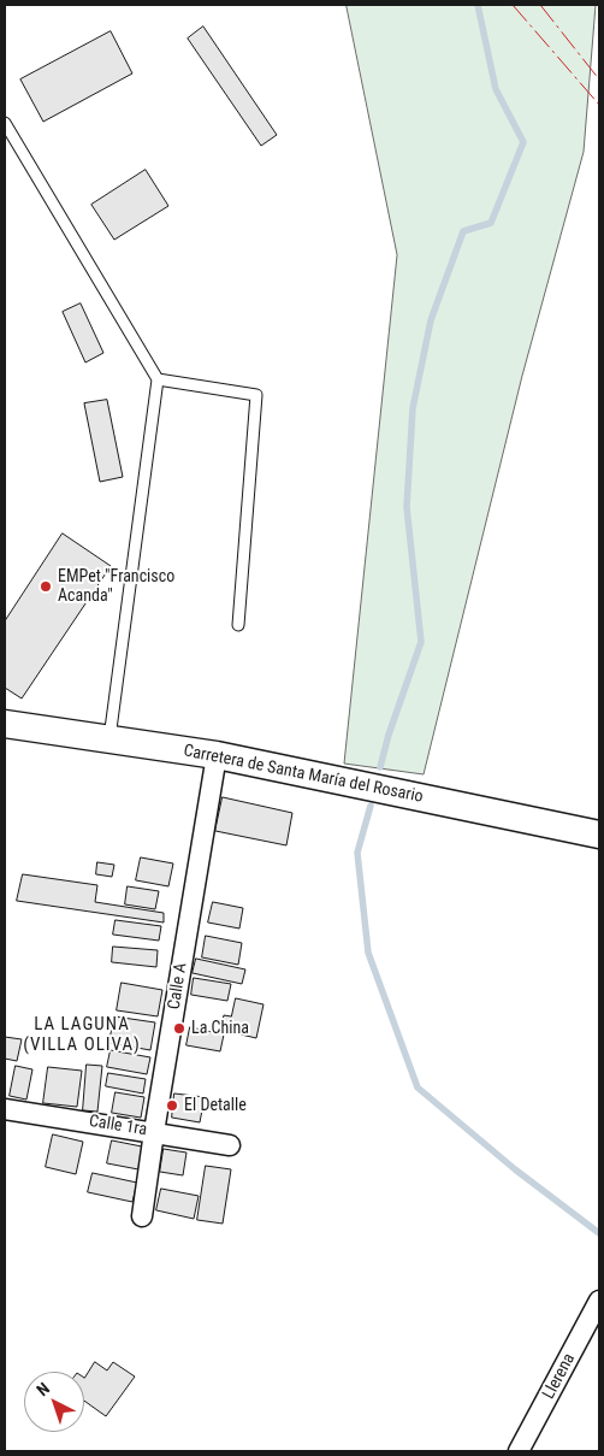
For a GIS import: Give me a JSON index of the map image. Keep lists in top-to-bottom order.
{
  "streets": {
    "main road": ["Carretera de Santa María del Rosario"],
    "street": ["Calle A", "Calle 1ra", "Llerena"]
  },
  "crossings": [
    ["Carretera de Santa María del Rosario", "Calle A"],
    ["Calle A", "Calle 1ra"]
  ],
  "districts": ["LA LAGUNA (VILLA OLIVA)"],
  "places": ["EMPet \"Francisco Acanda\"", "La China", "El Detalle"],
  "north": "top left"
}
